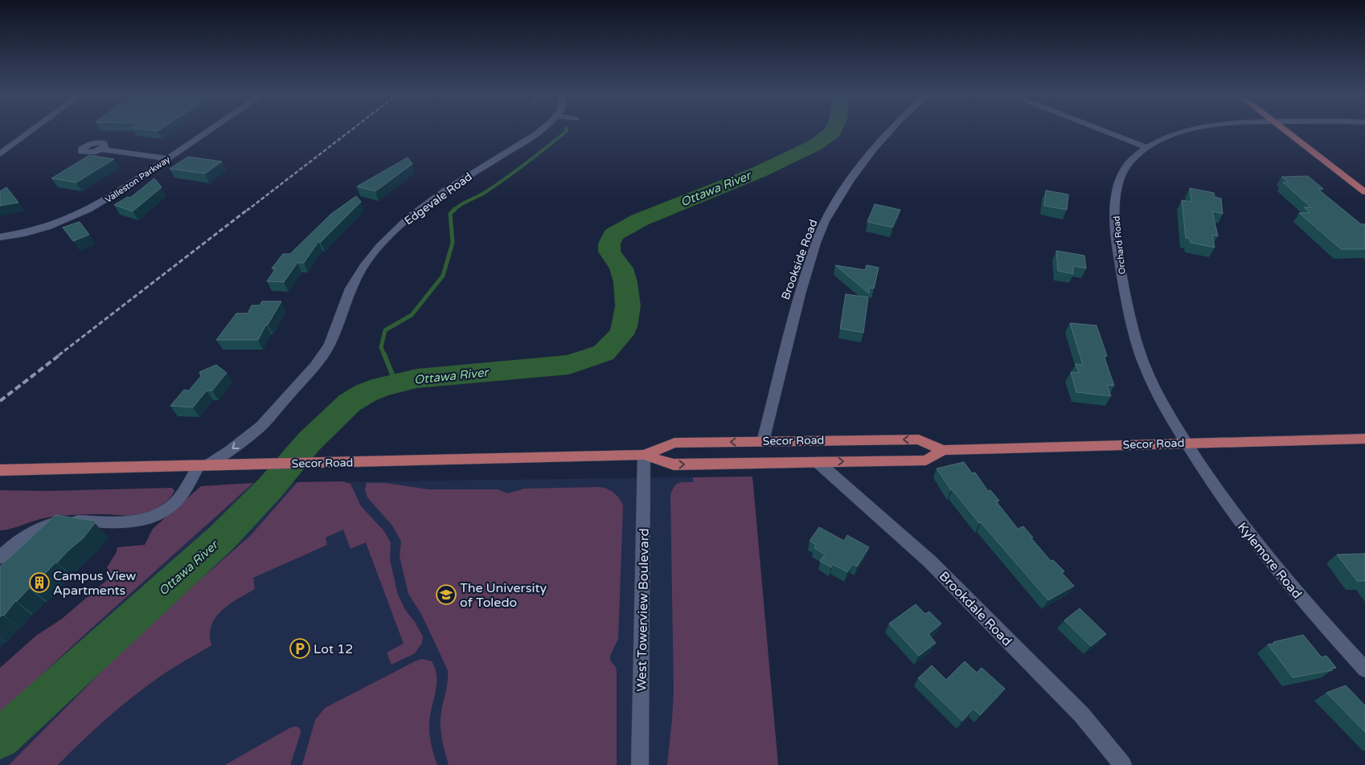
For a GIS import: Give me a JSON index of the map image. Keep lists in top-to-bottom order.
{
  "streets": {
    "main road": ["Secor Road"],
    "street": [
      "Valleston Parkway",
      "Edgevale Road",
      "Orchard Road",
      "Brookside Road",
      "Kylemore Road",
      "Brookdale Road",
      "West Towerview Boulevard"
    ]
  },
  "crossings": [
    ["Edgevale Road", "Secor Road"],
    ["Orchard Road", "Secor Road"],
    ["Orchard Road", "Kylemore Road"],
    ["Brookside Road", "Secor Road"],
    ["Secor Road", "Kylemore Road"],
    ["Secor Road", "Brookdale Road"],
    ["Secor Road", "West Towerview Boulevard"]
  ],
  "one_way": ["Edgevale Road"],
  "water": ["Ottawa River"],
  "places": {
    "building": ["Campus View Apartments"],
    "school or university": ["The University of Toledo"],
    "parking": ["Lot 12"]
  }
}
